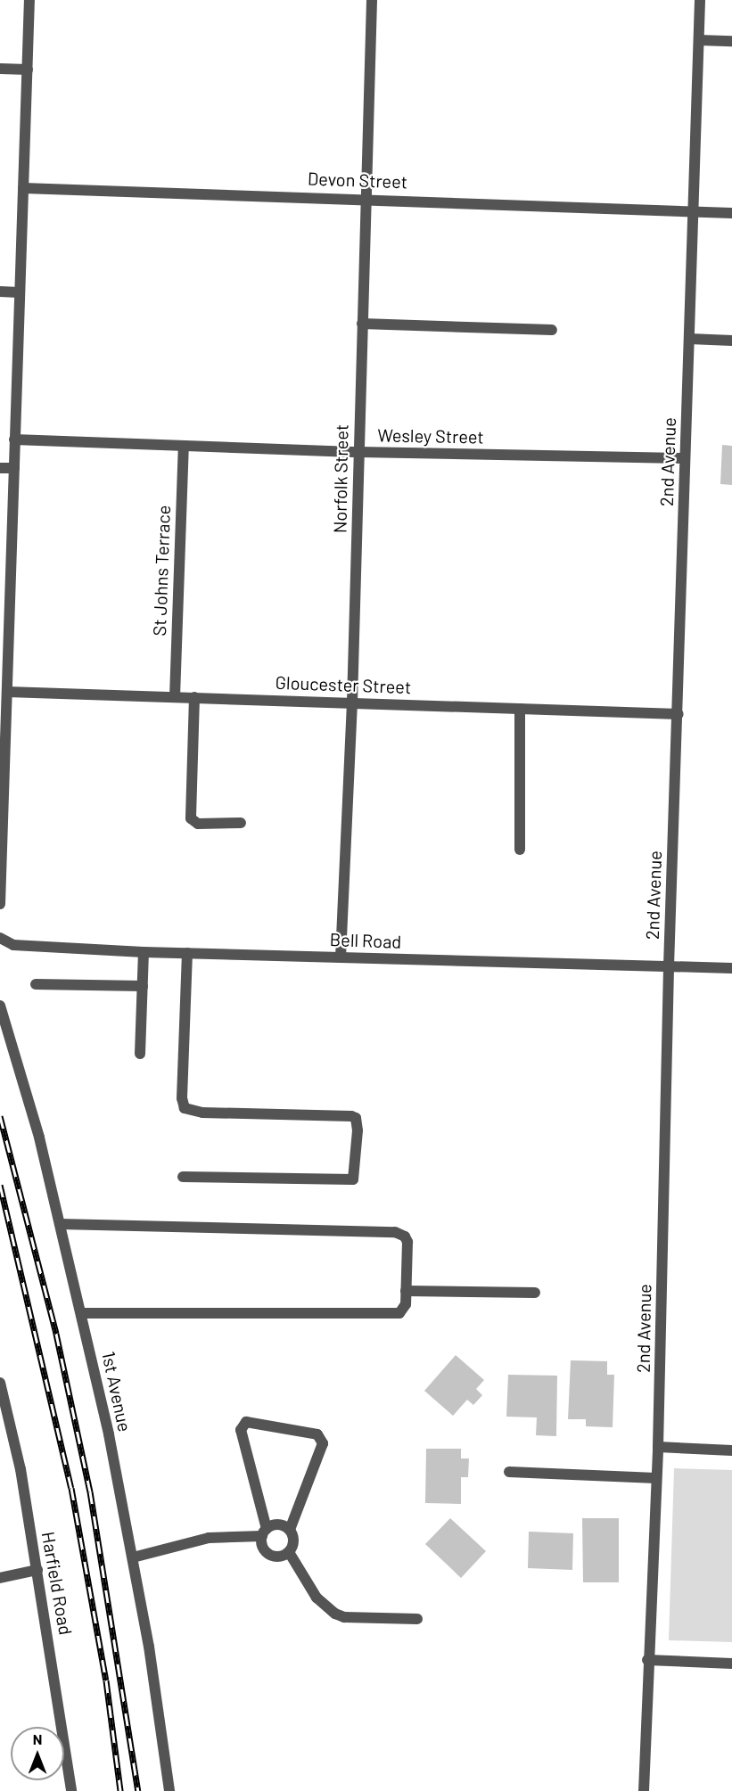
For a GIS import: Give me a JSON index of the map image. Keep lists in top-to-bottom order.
{
  "streets": {
    "street": [
      "Devon Street",
      "Wesley Street",
      "2nd Avenue",
      "Norfolk Street",
      "St Johns Terrace",
      "Gloucester Street",
      "Bell Road",
      "1st Avenue",
      "Harfield Road"
    ]
  },
  "crossings": [
    ["Devon Street", "2nd Avenue"],
    ["Devon Street", "Norfolk Street"],
    ["Wesley Street", "2nd Avenue"],
    ["Wesley Street", "Norfolk Street"],
    ["Wesley Street", "St Johns Terrace"],
    ["2nd Avenue", "Gloucester Street"],
    ["2nd Avenue", "Bell Road"],
    ["Norfolk Street", "Gloucester Street"],
    ["Norfolk Street", "Bell Road"],
    ["St Johns Terrace", "Gloucester Street"]
  ],
  "north": "top"
}
